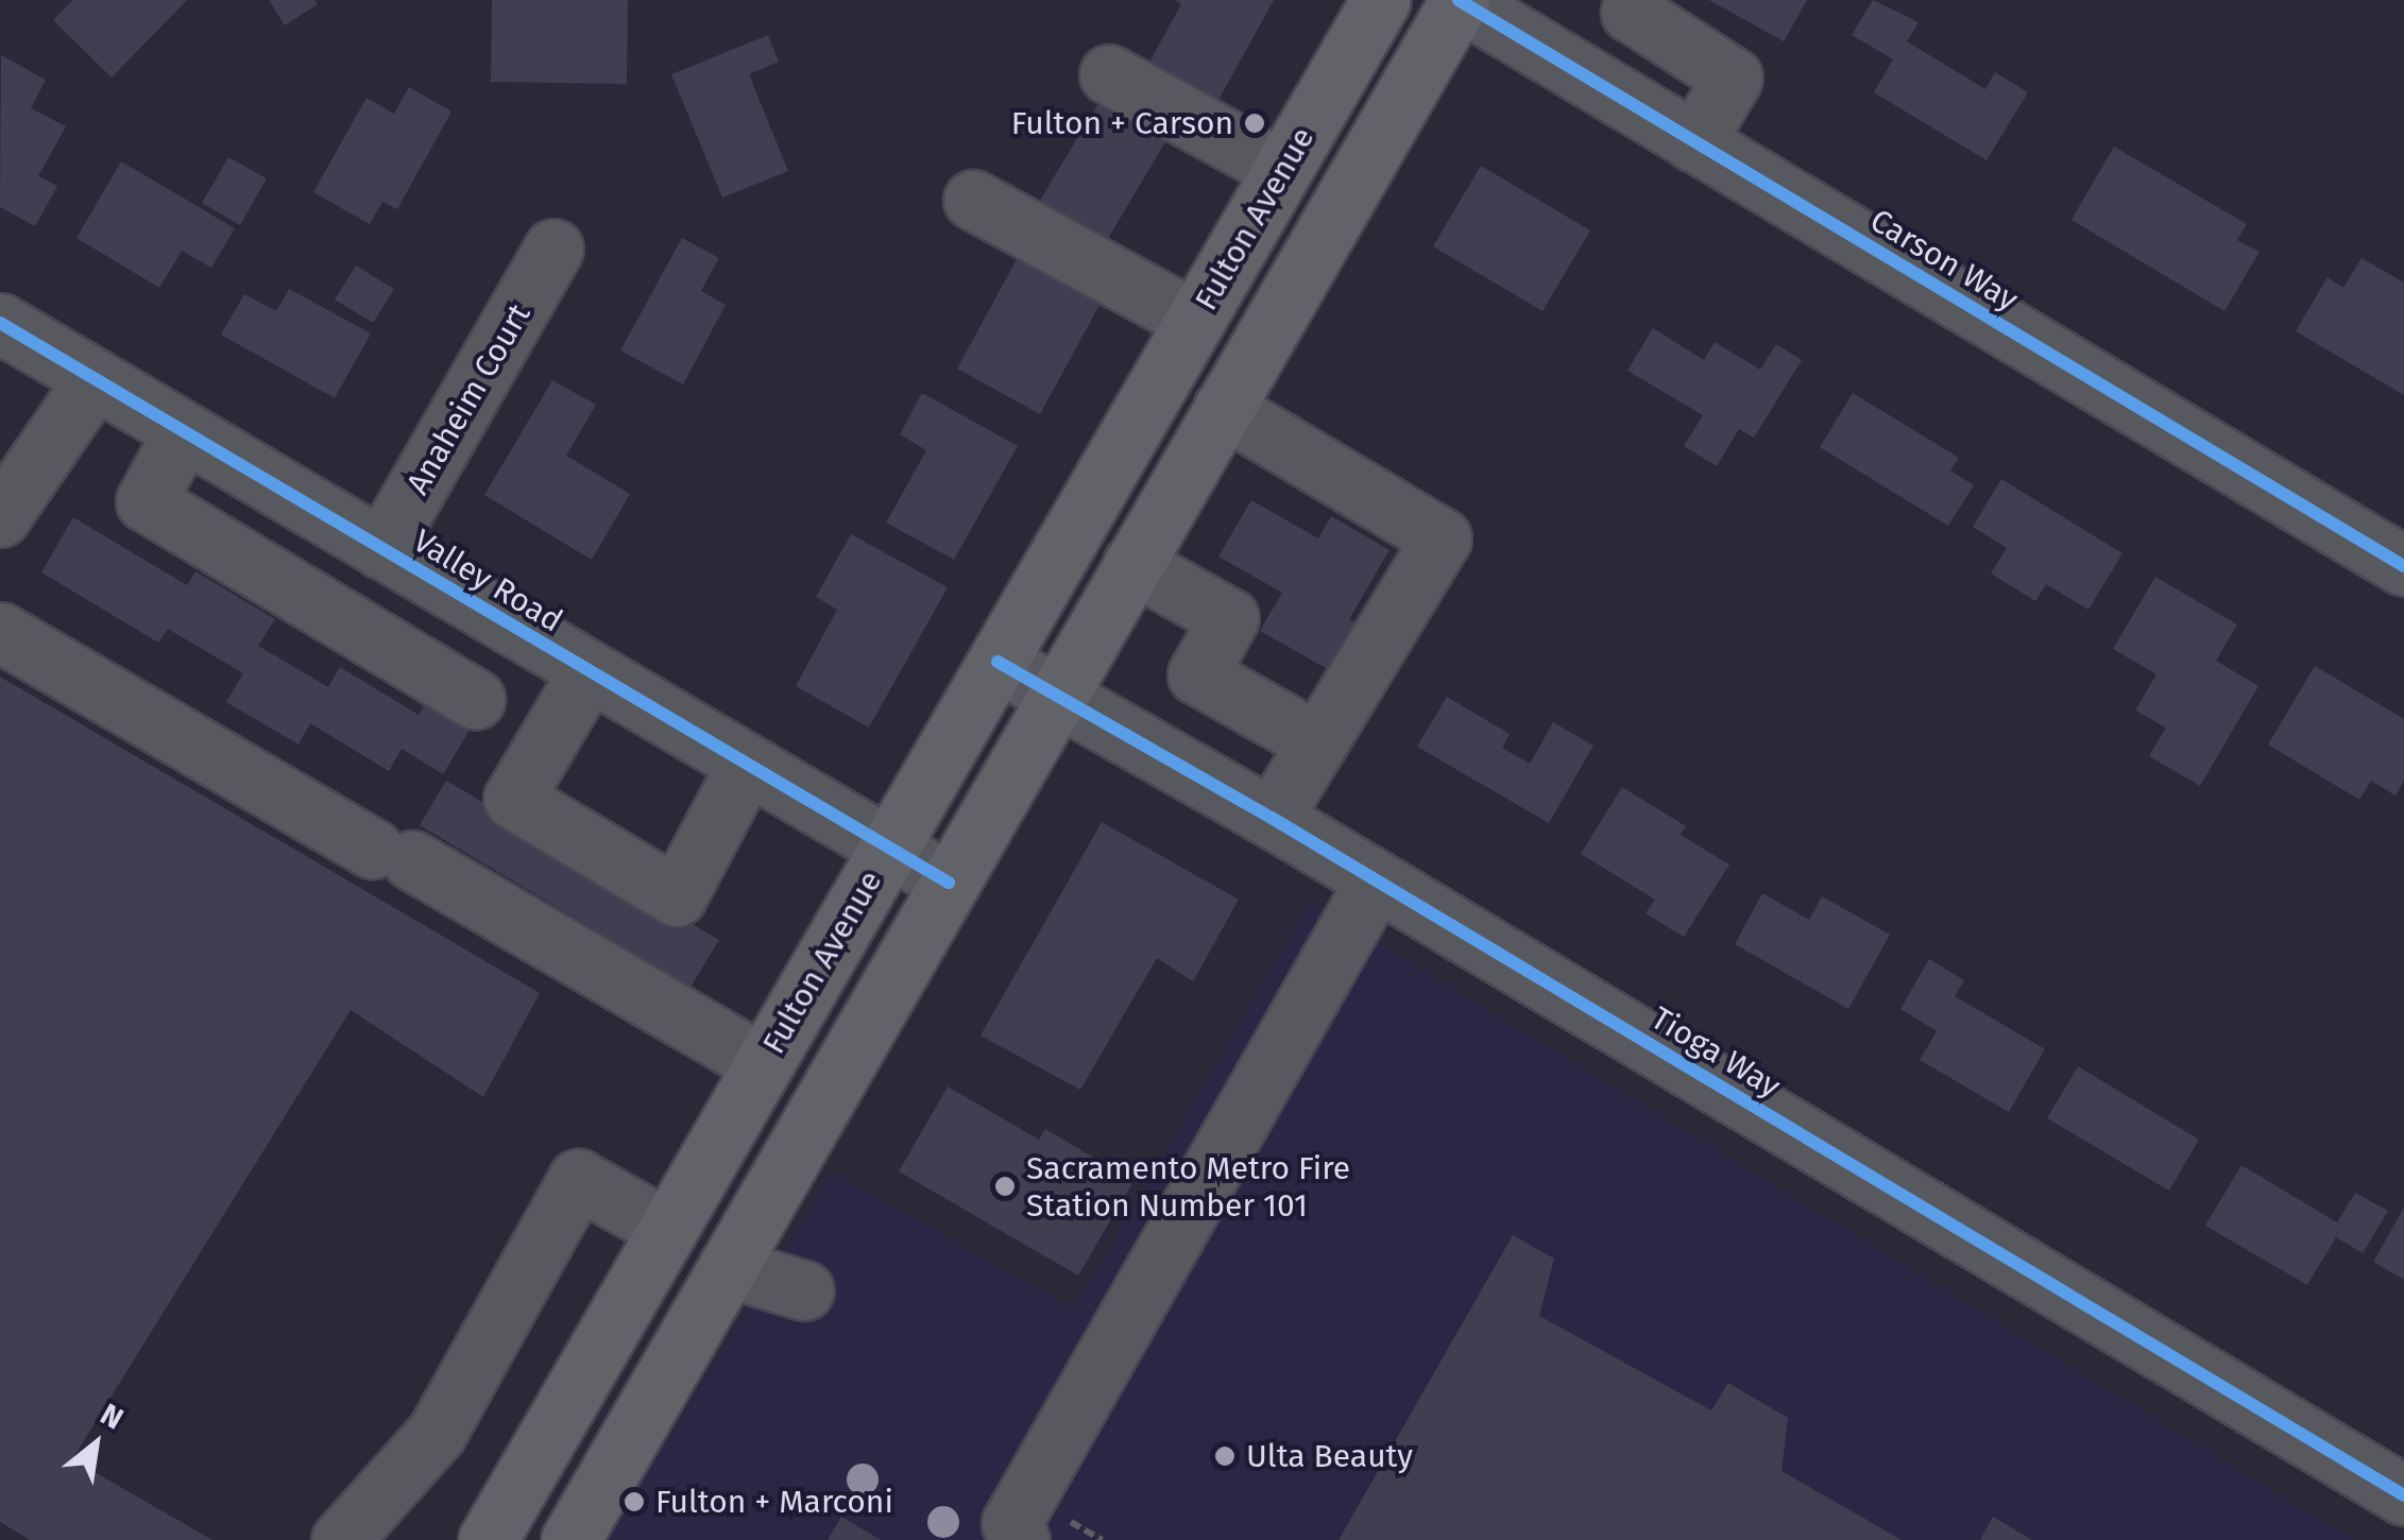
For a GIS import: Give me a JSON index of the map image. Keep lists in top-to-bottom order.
{
  "streets": {
    "main road": ["Fulton Avenue"],
    "street": [
      "Carson Way",
      "Anaheim Court",
      "Valley Road",
      "Tioga Way"
    ]
  },
  "crossings": [
    ["Fulton Avenue", "Valley Road"],
    ["Fulton Avenue", "Tioga Way"],
    ["Anaheim Court", "Valley Road"]
  ],
  "places": [
    "Fulton + Carson",
    "Sacramento Metro Fire Station Number 101",
    "Ulta Beauty",
    "Fulton + Marconi"
  ],
  "north": "top right"
}
